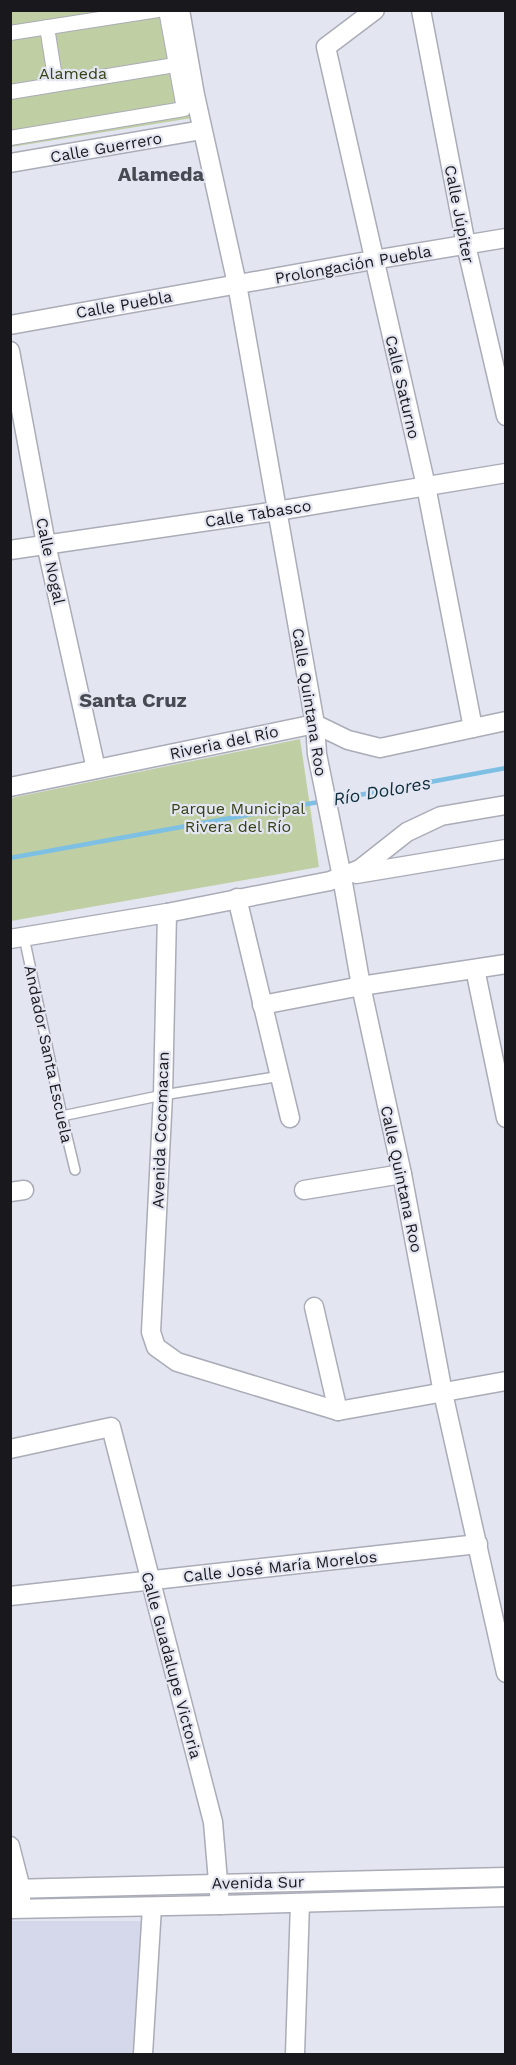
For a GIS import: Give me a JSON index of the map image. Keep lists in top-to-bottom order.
{
  "streets": {
    "street": [
      "Calle Guerrero",
      "Calle Júpiter",
      "Prolongación Puebla",
      "Calle Puebla",
      "Calle Saturno",
      "Calle Tabasco",
      "Calle Nogal",
      "Calle Quintana Roo",
      "Riveria del Río",
      "Avenida Cocomacan",
      "Calle José María Morelos",
      "Calle Guadalupe Victoria",
      "Avenida Sur"
    ],
    "lane": ["Andador Santa Escuela"]
  },
  "crossings": [
    ["Calle Guerrero", "Calle Quintana Roo"],
    ["Calle Júpiter", "Prolongación Puebla"],
    ["Prolongación Puebla", "Calle Puebla"],
    ["Prolongación Puebla", "Calle Saturno"],
    ["Prolongación Puebla", "Calle Quintana Roo"],
    ["Calle Puebla", "Calle Quintana Roo"],
    ["Calle Saturno", "Calle Tabasco"],
    ["Calle Tabasco", "Calle Nogal"],
    ["Calle Tabasco", "Calle Quintana Roo"],
    ["Calle Nogal", "Riveria del Río"],
    ["Calle Quintana Roo", "Riveria del Río"],
    ["Calle Quintana Roo", "Calle José María Morelos"],
    ["Calle José María Morelos", "Calle Guadalupe Victoria"],
    ["Calle Guadalupe Victoria", "Avenida Sur"]
  ],
  "districts": ["Alameda", "Santa Cruz"],
  "water": ["Río Dolores"],
  "parks": ["Alameda", "Parque Municipal Rivera del Río"]
}
